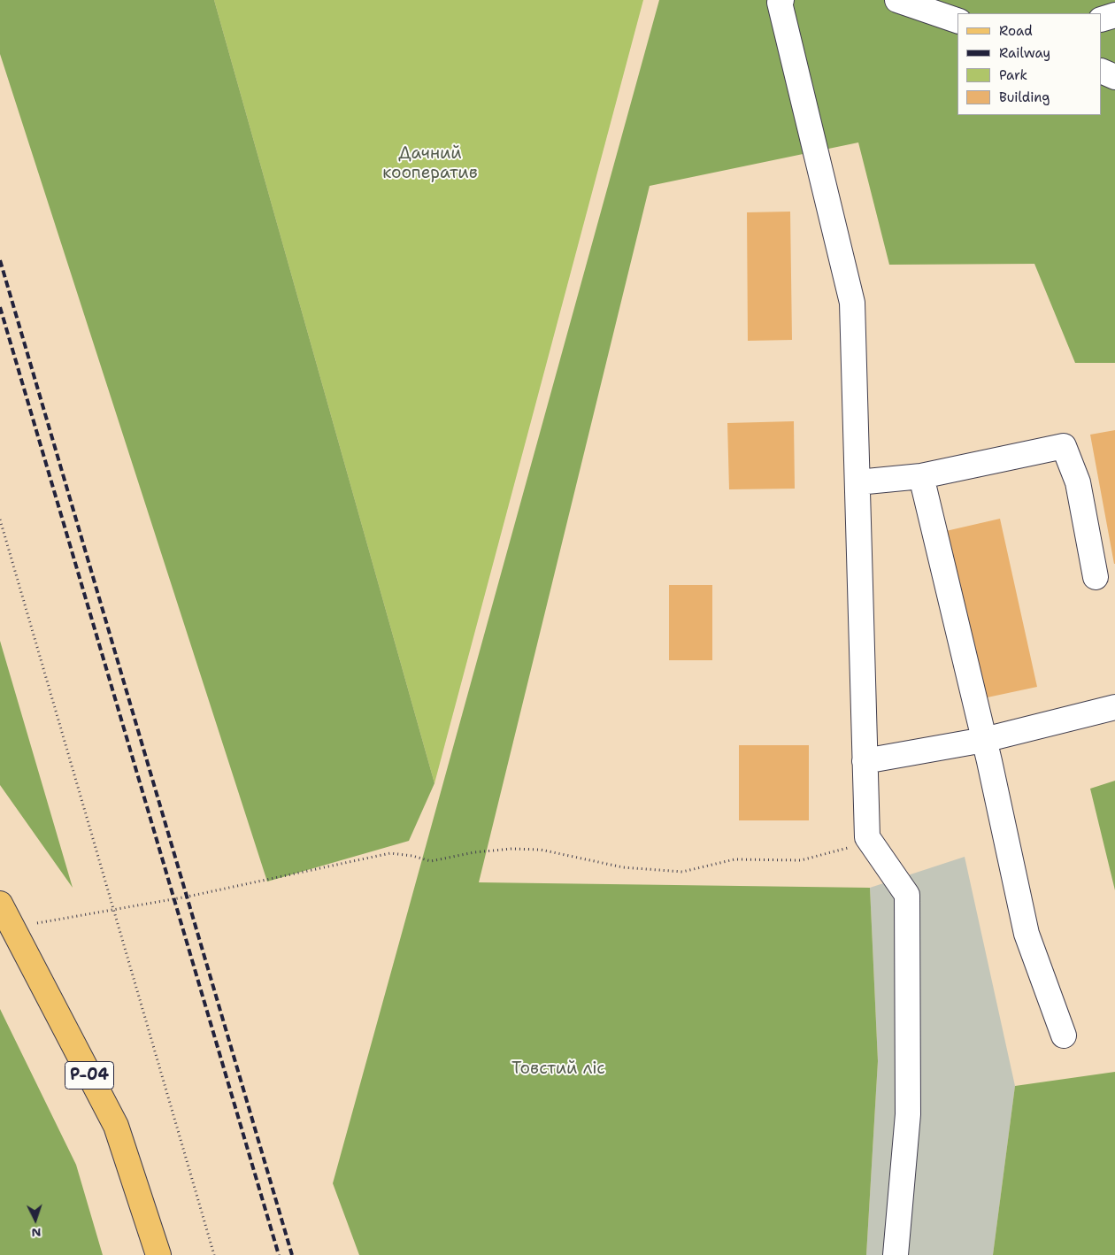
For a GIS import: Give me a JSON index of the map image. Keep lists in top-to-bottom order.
{
  "streets": {
    "main road": ["Р-04"]
  },
  "parks": ["Дачний кооператив", "Товстий ліс"],
  "legend": [
    "Road",
    "Railway",
    "Park",
    "Building"
  ],
  "north": "bottom"
}
